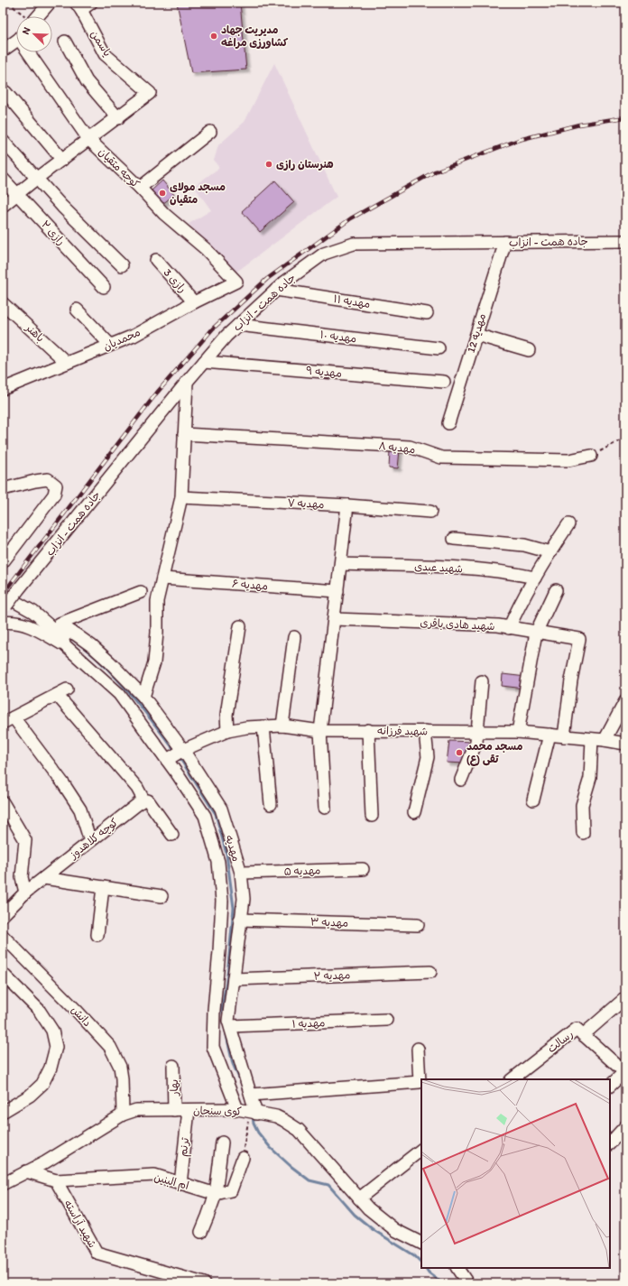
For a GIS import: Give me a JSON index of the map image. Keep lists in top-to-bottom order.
{
  "streets": {
    "street": [
      "یاسمن",
      "کوچه متقیان",
      "رازی ۲",
      "جاده همت - انزاب",
      "رازی 3",
      "مهدیه ۱۱",
      "باهنر",
      "مهدیه 12",
      "مهدیه ۱۰",
      "محمدیان",
      "مهدیه ۹",
      "مهدیه ۸",
      "مهدیه ۷",
      "شهید عبدی",
      "مهدیه ۶",
      "شهید هادی باقری",
      "شهید فرزانه",
      "کوچه کلاهدوز",
      "مهدیه",
      "مهدیه ۵",
      "مهدیه ۳",
      "مهدیه ۲",
      "دانش",
      "مهدیه ۱",
      "رسالت",
      "بهار",
      "کوی سنجان",
      "ترنم",
      "ام البنین",
      "شهید آراسته"
    ]
  },
  "crossings": [
    ["کوچه متقیان", "محمدیان"],
    ["جاده همت - انزاب", "مهدیه ۱۱"],
    ["جاده همت - انزاب", "مهدیه 12"],
    ["جاده همت - انزاب", "مهدیه ۱۰"],
    ["جاده همت - انزاب", "مهدیه ۹"],
    ["رازی 3", "محمدیان"],
    ["باهنر", "محمدیان"],
    ["شهید هادی باقری", "شهید فرزانه"],
    ["شهید فرزانه", "مهدیه"],
    ["مهدیه", "مهدیه ۵"],
    ["مهدیه", "مهدیه ۳"],
    ["مهدیه", "مهدیه ۲"],
    ["مهدیه", "مهدیه ۱"],
    ["مهدیه", "کوی سنجان"],
    ["دانش", "کوی سنجان"],
    ["بهار", "کوی سنجان"],
    ["کوی سنجان", "ترنم"],
    ["ترنم", "ام البنین"],
    ["ام البنین", "شهید آراسته"]
  ],
  "places": [
    "مدیریت جهاد کشاورزی مراغه",
    "هنرستان رازی",
    "مسجد مولای متقیان",
    "مسجد محمد تقی (ع)"
  ],
  "north": "top left"
}
